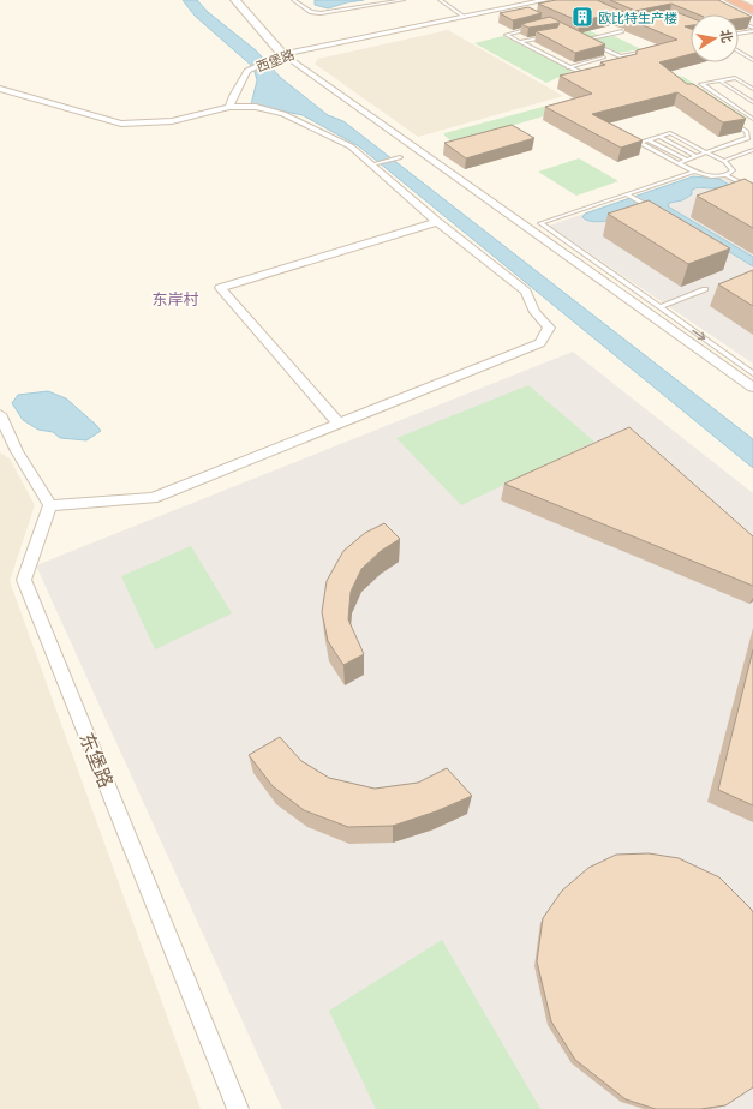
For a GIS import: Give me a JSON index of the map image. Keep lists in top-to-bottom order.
{
  "streets": {
    "street": ["西堡路", "东堡路"]
  },
  "districts": ["东岸村"],
  "places": {
    "building": ["欧比特生产楼"]
  },
  "north": "right"
}
